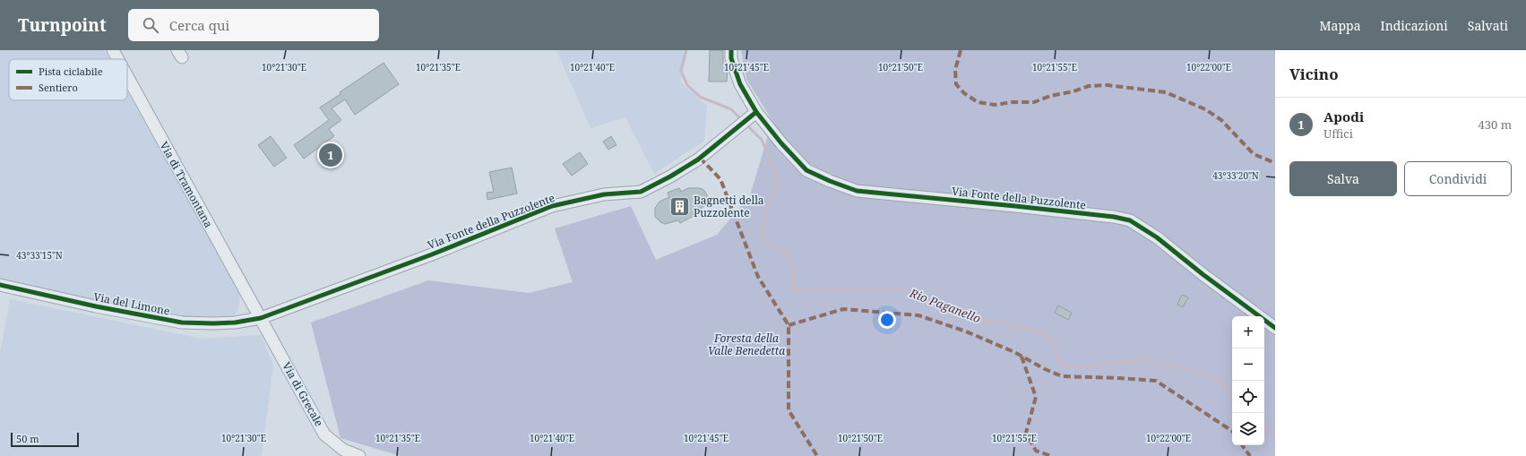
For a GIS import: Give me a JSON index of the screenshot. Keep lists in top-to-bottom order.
{
  "streets": {
    "street": [
      "Via di Tramontana",
      "Via Fonte della Puzzolente",
      "Via del Limone",
      "Via di Grecale"
    ]
  },
  "crossings": [
    ["Via di Tramontana", "Via Fonte della Puzzolente"],
    ["Via di Tramontana", "Via del Limone"],
    ["Via di Tramontana", "Via di Grecale"],
    ["Via Fonte della Puzzolente", "Via del Limone"],
    ["Via Fonte della Puzzolente", "Via di Grecale"],
    ["Via del Limone", "Via di Grecale"]
  ],
  "water": ["Rio Paganello"],
  "parks": ["Foresta della Valle Benedetta"],
  "places": {
    "building": ["Bagnetti della Puzzolente"]
  },
  "legend": ["Pista ciclabile", "Sentiero"],
  "scale_bar": "50 m",
  "page": {
    "header": "Turnpoint",
    "search": "Cerca qui",
    "nav": ["Mappa", "Indicazioni", "Salvati"],
    "heading": "Vicino",
    "list": [
      {
        "mark": "1",
        "name": "Apodi",
        "note": "Uffici",
        "value": "430 m"
      }
    ],
    "pins": "1",
    "buttons": ["Salva", "Condividi"],
    "map_buttons": ["+", "−"],
    "scale": "50 m"
  },
  "coordinates": [
    "10°21'30\"E",
    "10°21'35\"E",
    "10°21'40\"E",
    "10°21'45\"E",
    "10°21'50\"E",
    "10°21'55\"E",
    "10°22'00\"E",
    "43°33'20\"N",
    "43°33'15\"N"
  ]
}
